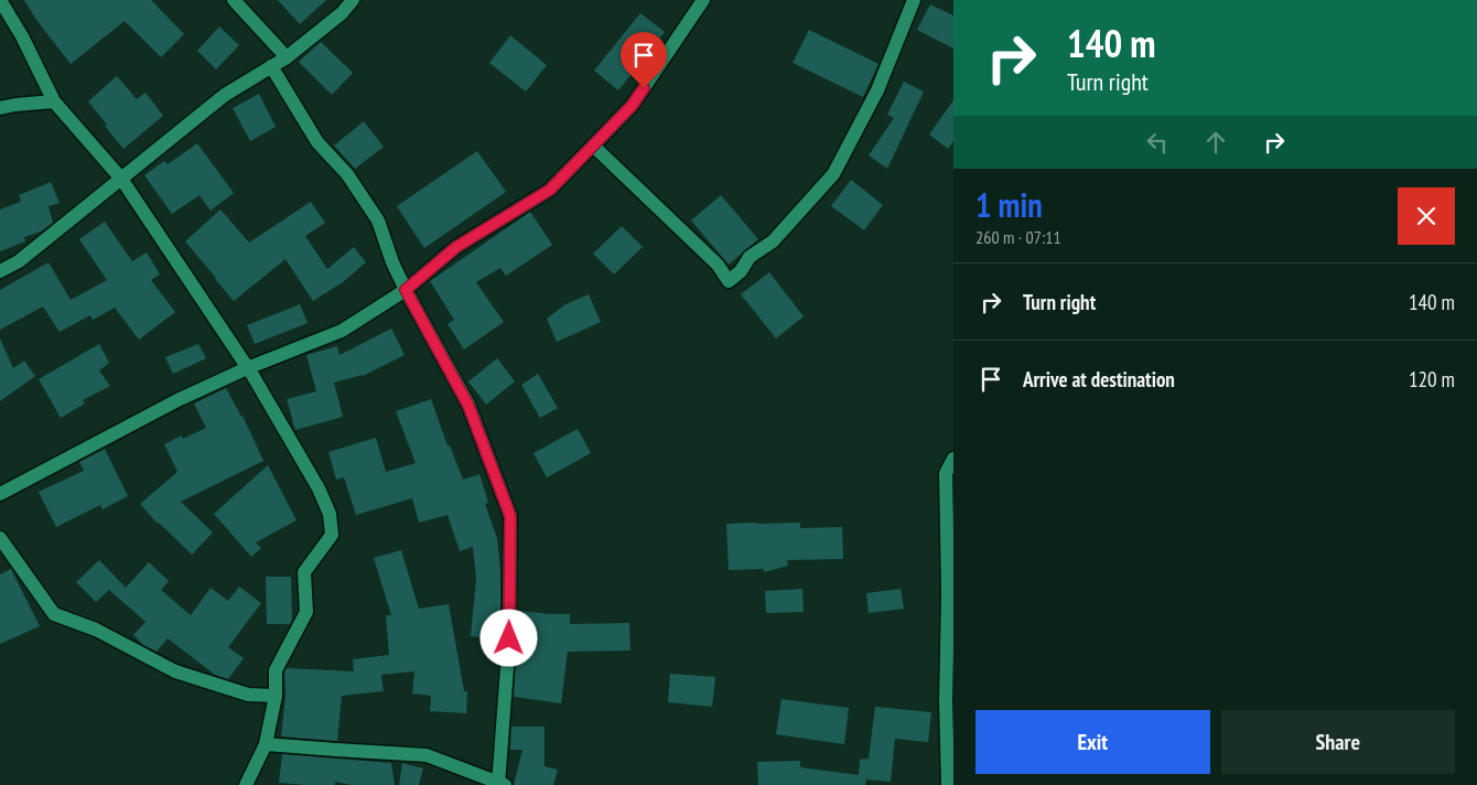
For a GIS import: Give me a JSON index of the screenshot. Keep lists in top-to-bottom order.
{
  "page": {
    "turn": ["140 m", "Turn right"],
    "heading": ["1 min", "260 m · 07:11"],
    "list": [
      {
        "name": "Turn right",
        "value": "140 m"
      },
      {
        "name": "Arrive at destination",
        "value": "120 m"
      }
    ],
    "buttons": ["Exit", "Share"]
  }
}
